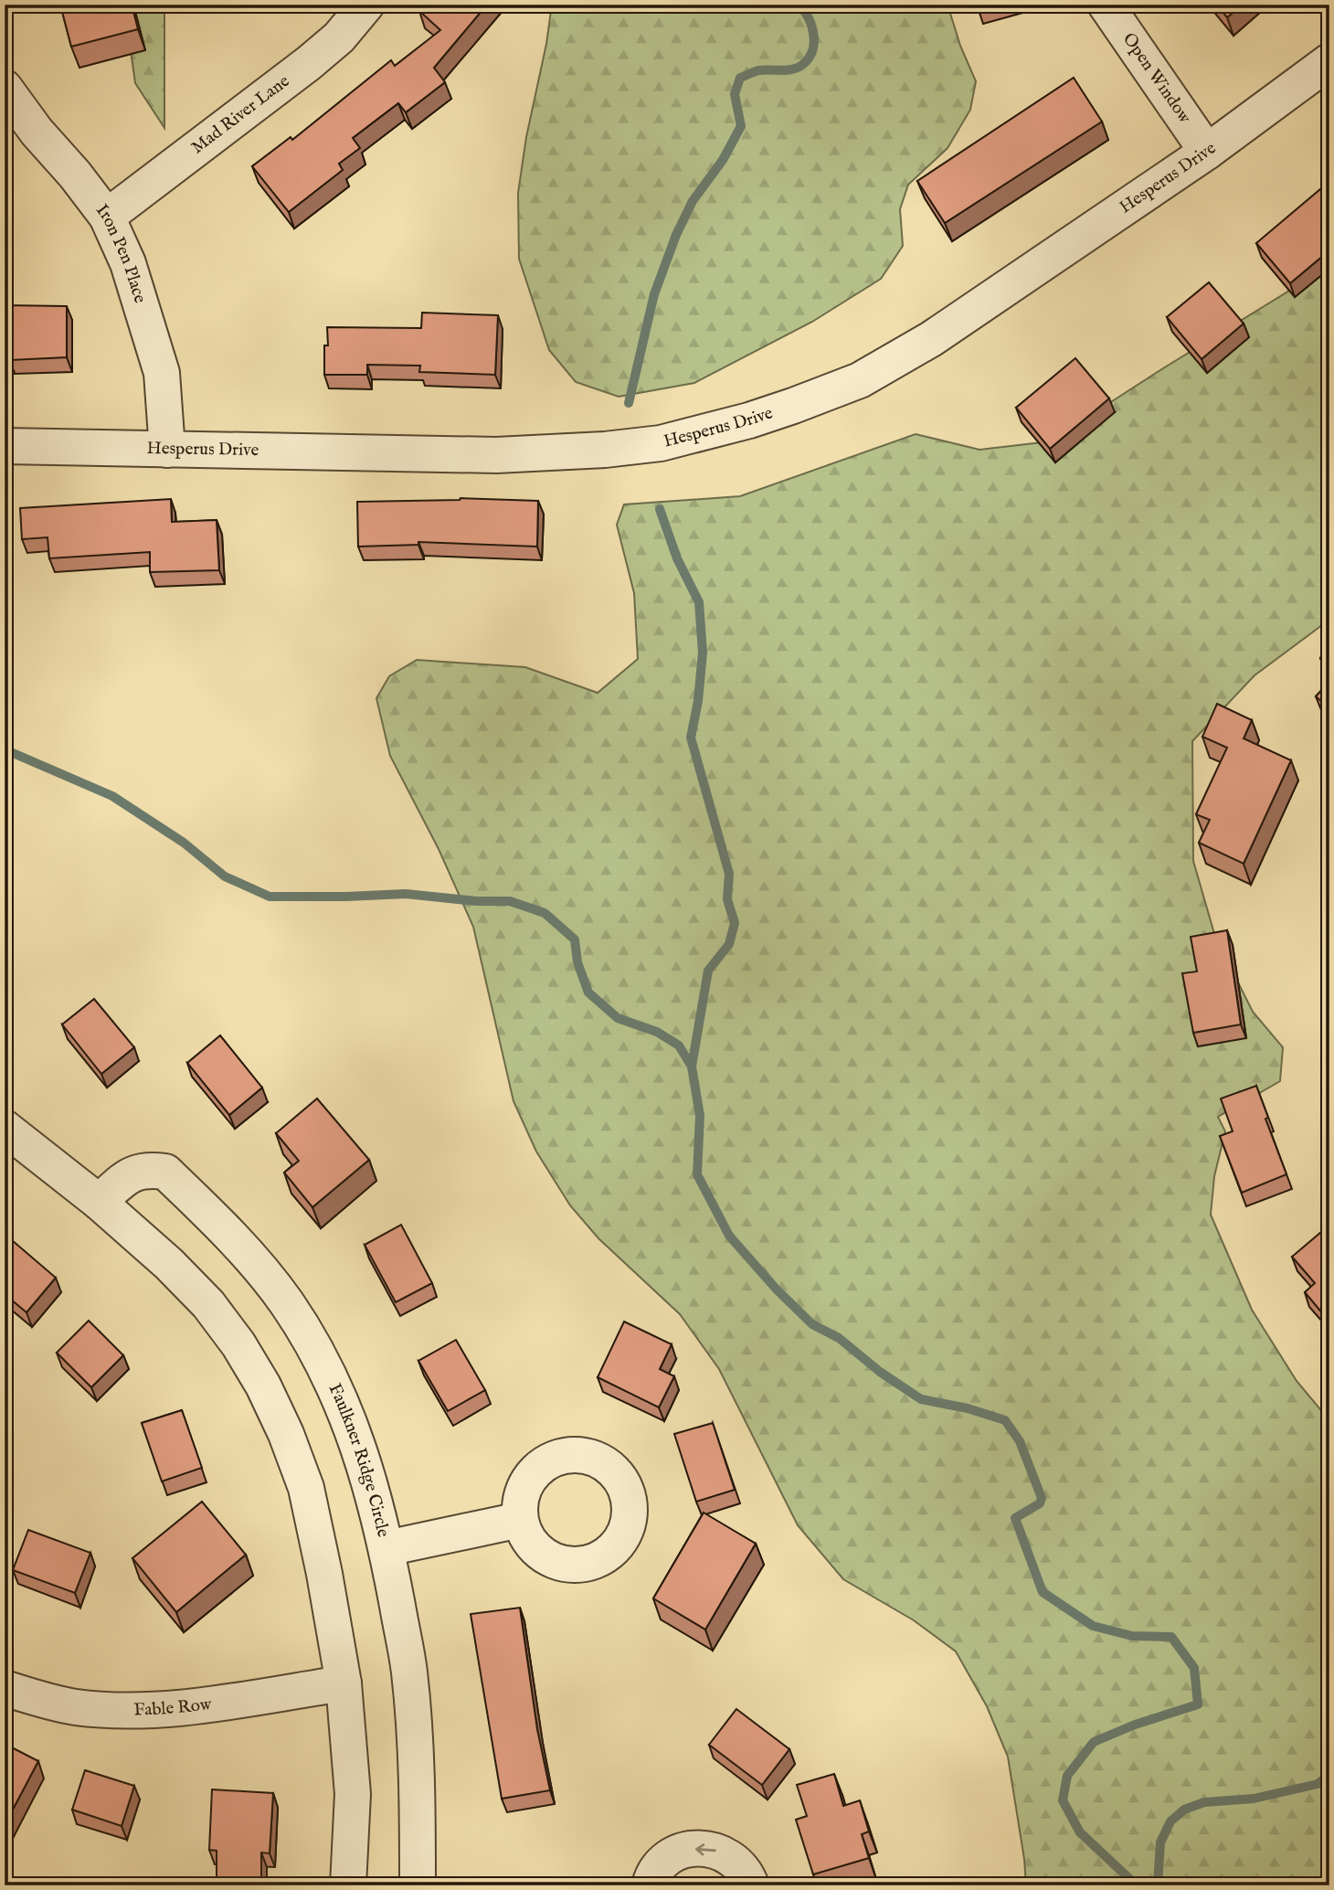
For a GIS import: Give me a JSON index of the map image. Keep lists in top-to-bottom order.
{
  "streets": {
    "street": [
      "Open Window",
      "Mad River Lane",
      "Hesperus Drive",
      "Iron Pen Place",
      "Faulkner Ridge Circle",
      "Fable Row"
    ]
  },
  "crossings": [
    ["Open Window", "Hesperus Drive"],
    ["Mad River Lane", "Iron Pen Place"],
    ["Hesperus Drive", "Iron Pen Place"]
  ]
}
